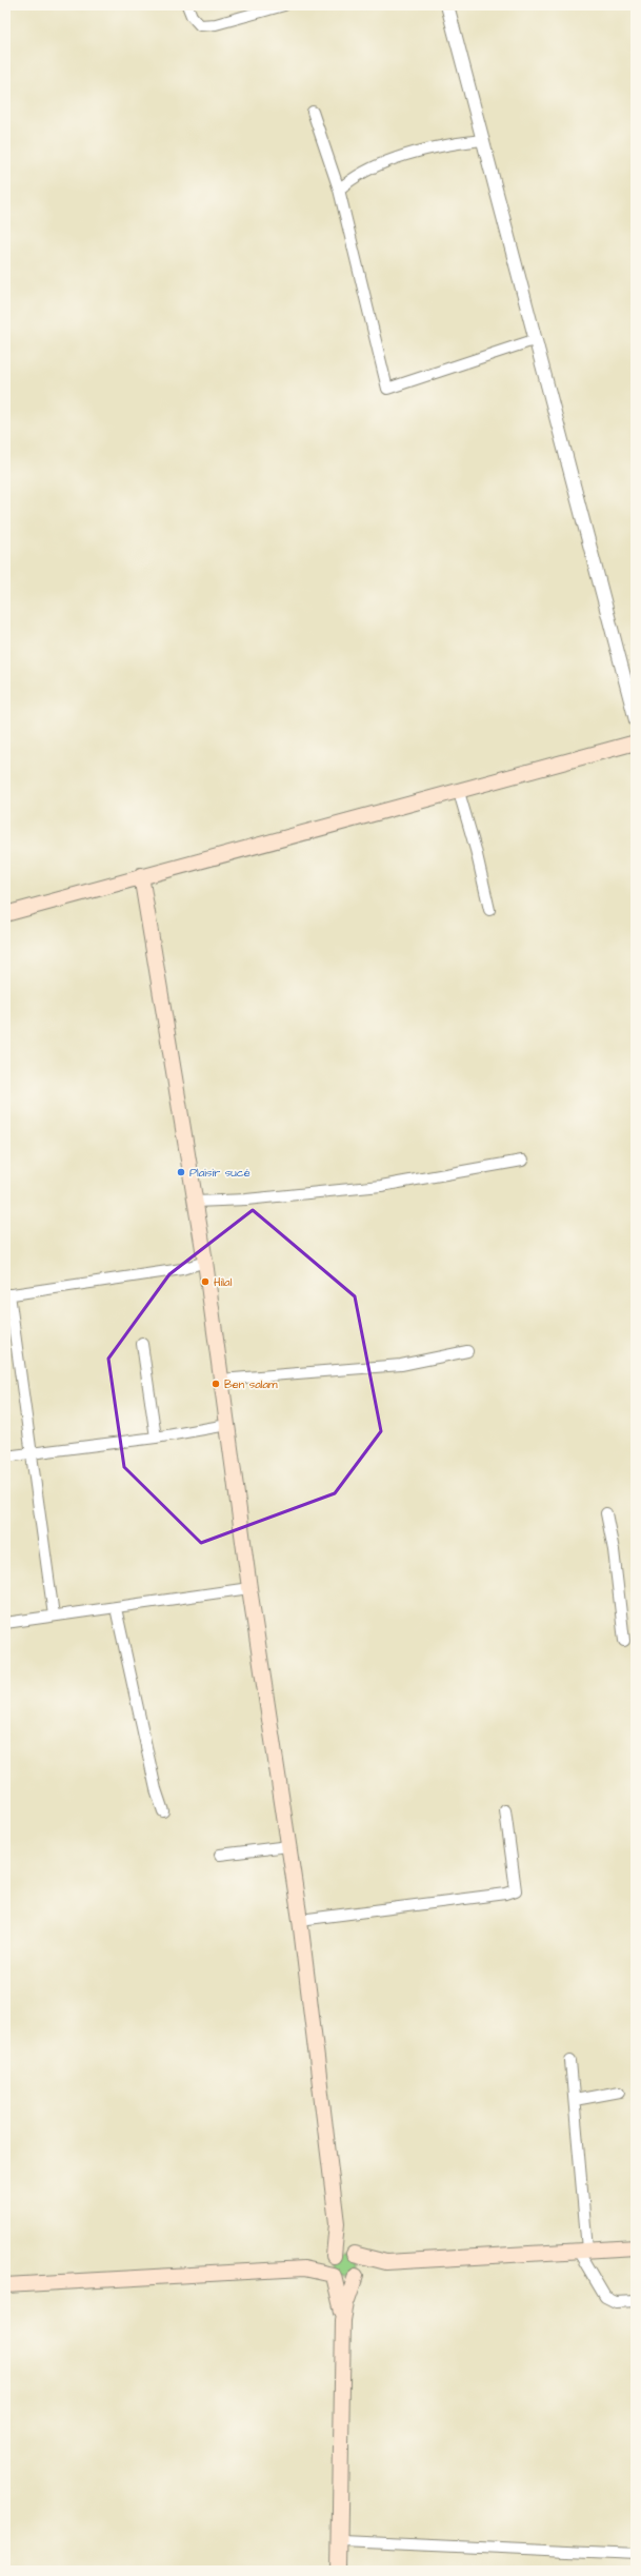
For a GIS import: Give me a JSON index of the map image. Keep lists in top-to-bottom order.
{
  "places": ["Plaisir sucé", "Hilal", "Ben salam"]
}
